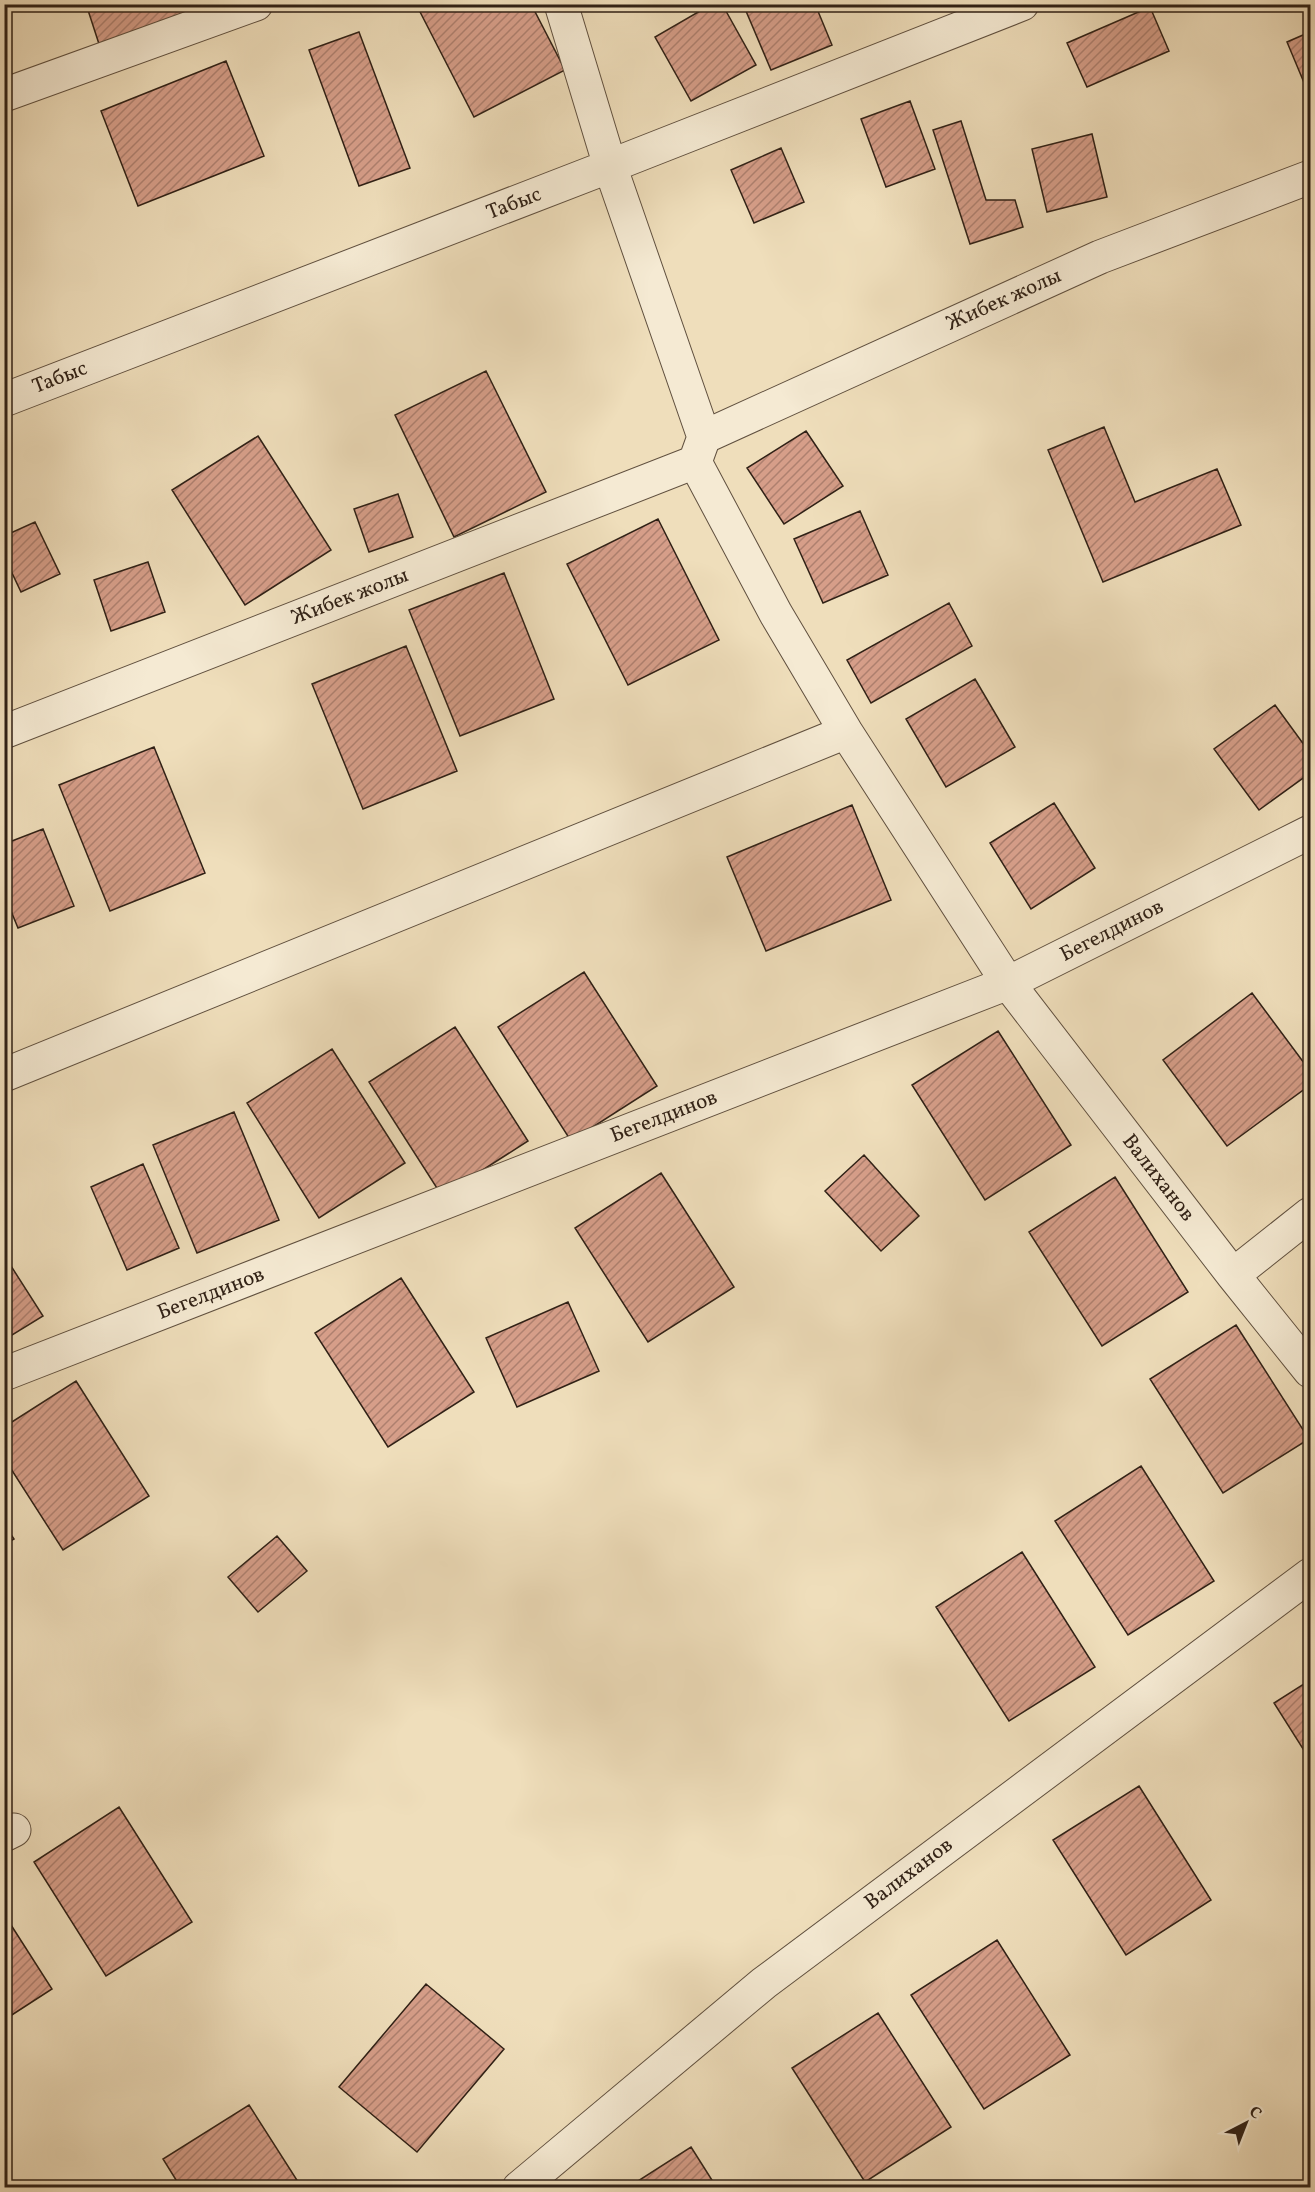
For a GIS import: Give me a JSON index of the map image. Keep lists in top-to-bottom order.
{
  "streets": {
    "street": [
      "Табыс",
      "Жибек жолы",
      "Бегелдинов",
      "Валиханов"
    ]
  },
  "crossings": [
    ["Табыс", "Валиханов"],
    ["Жибек жолы", "Валиханов"],
    ["Бегелдинов", "Валиханов"]
  ],
  "north": "top right"
}
